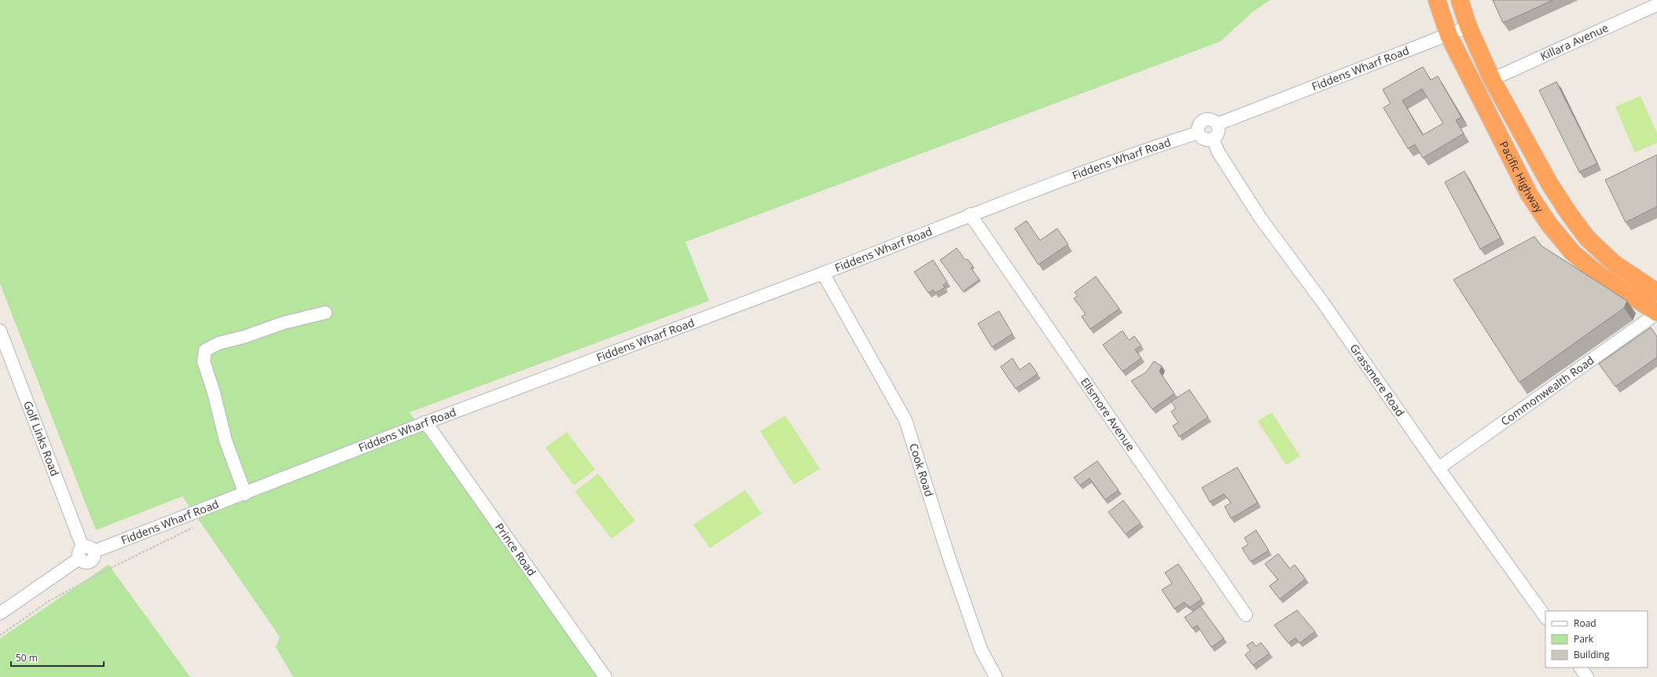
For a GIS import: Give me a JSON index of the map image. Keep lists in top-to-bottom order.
{
  "streets": {
    "highway": ["Pacific Highway"],
    "street": [
      "Killara Avenue",
      "Fiddens Wharf Road",
      "Grassmere Road",
      "Commonwealth Road",
      "Ellsmore Avenue",
      "Golf Links Road",
      "Cook Road",
      "Prince Road"
    ]
  },
  "crossings": [
    ["Killara Avenue", "Pacific Highway"],
    ["Fiddens Wharf Road", "Pacific Highway"],
    ["Fiddens Wharf Road", "Grassmere Road"],
    ["Fiddens Wharf Road", "Ellsmore Avenue"],
    ["Fiddens Wharf Road", "Golf Links Road"],
    ["Fiddens Wharf Road", "Cook Road"],
    ["Fiddens Wharf Road", "Prince Road"],
    ["Pacific Highway", "Commonwealth Road"],
    ["Grassmere Road", "Commonwealth Road"]
  ],
  "legend": ["Road", "Park", "Building"],
  "scale_bar": "50 m"
}
